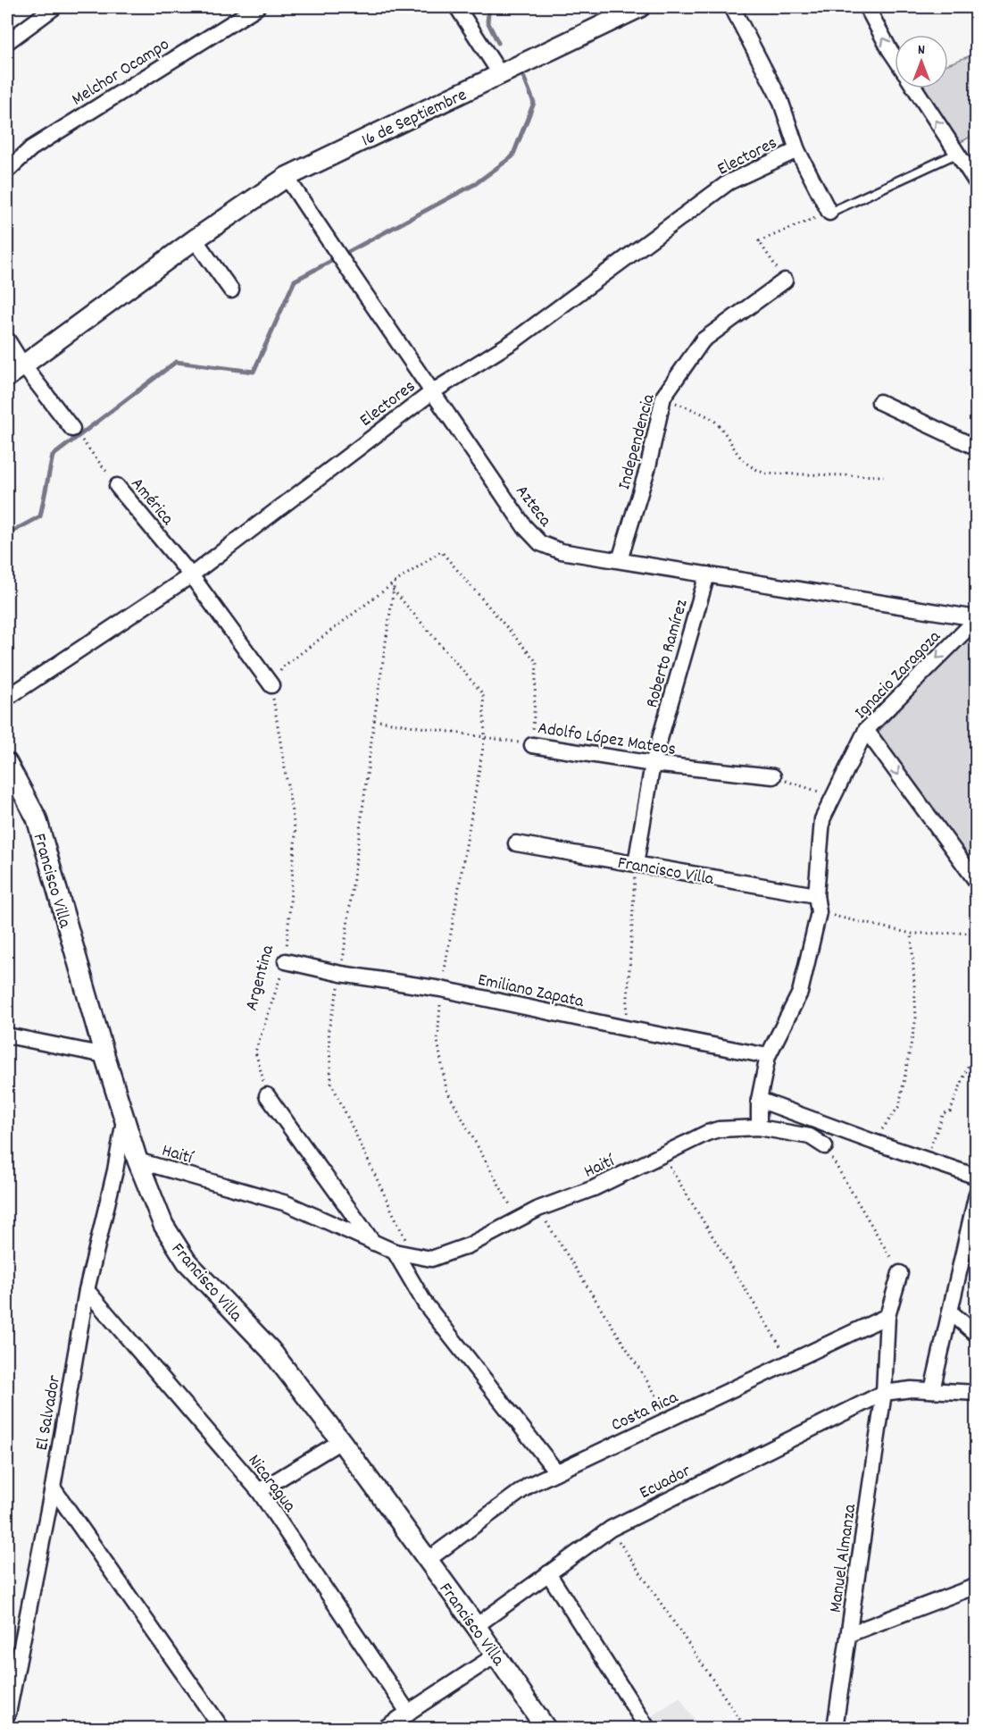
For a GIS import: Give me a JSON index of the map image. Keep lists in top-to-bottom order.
{
  "streets": {
    "street": [
      "Melchor Ocampo",
      "16 de Septiembre",
      "Electores",
      "Independencia",
      "América",
      "Azteca",
      "Roberto Ramírez",
      "Ignacio Zaragoza",
      "Adolfo López Mateos",
      "Francisco Villa",
      "Emiliano Zapata",
      "Haití",
      "Costa Rica",
      "El Salvador",
      "Ecuador",
      "Nicaragua",
      "Manuel Almanza"
    ],
    "path": ["Argentina"]
  },
  "crossings": [
    ["16 de Septiembre", "Azteca"],
    ["Electores", "América"],
    ["Electores", "Azteca"],
    ["Independencia", "Azteca"],
    ["América", "Argentina"],
    ["Azteca", "Roberto Ramírez"],
    ["Azteca", "Ignacio Zaragoza"],
    ["Roberto Ramírez", "Adolfo López Mateos"],
    ["Roberto Ramírez", "Francisco Villa"],
    ["Ignacio Zaragoza", "Francisco Villa"],
    ["Ignacio Zaragoza", "Emiliano Zapata"],
    ["Ignacio Zaragoza", "Haití"],
    ["Francisco Villa", "Haití"],
    ["Francisco Villa", "Costa Rica"],
    ["Francisco Villa", "El Salvador"],
    ["Francisco Villa", "Ecuador"],
    ["Argentina", "Emiliano Zapata"],
    ["El Salvador", "Nicaragua"],
    ["Ecuador", "Manuel Almanza"]
  ],
  "north": "top"
}
